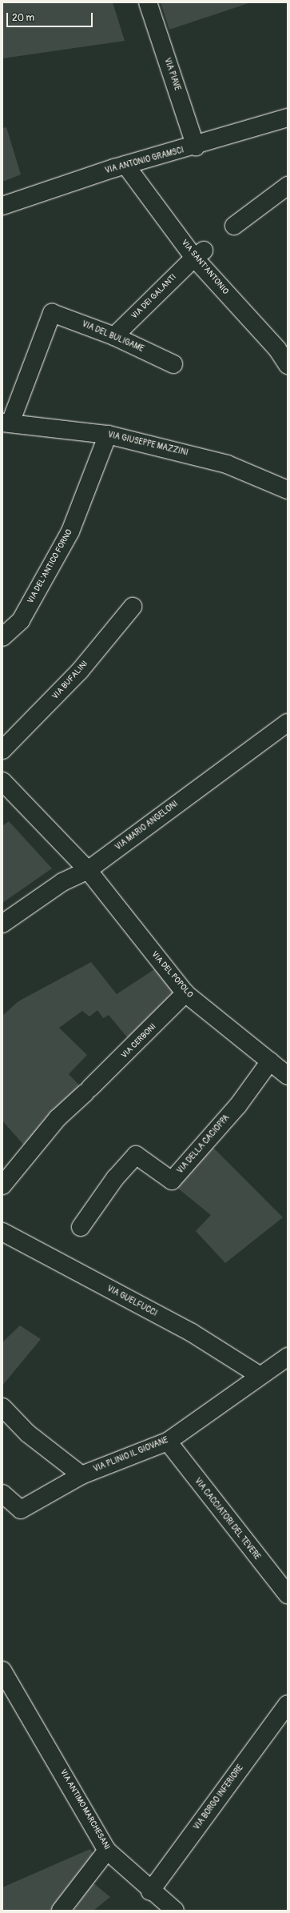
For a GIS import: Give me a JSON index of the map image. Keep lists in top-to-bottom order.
{
  "streets": {
    "street": [
      "VIA PIAVE",
      "VIA ANTONIO GRAMSCI",
      "VIA SANT'ANTONIO",
      "VIA DEI GALANTI",
      "VIA DEL BULIGAME",
      "VIA GIUSEPPE MAZZINI",
      "VIA DEL'ANTICO FORNO",
      "VIA BUFALINI",
      "VIA MARIO ANGELONI",
      "VIA DEL POPOLO",
      "VIA CERBONI",
      "VIA DELLA CACIOPPA",
      "VIA GUELFUCCI",
      "VIA PLINIO IL GIOVANE",
      "VIA CACCIATORI DEL TEVERE",
      "VIA BORGO INFERIORE",
      "VIA ANTIMO MARCHESANI"
    ]
  },
  "crossings": [
    ["VIA PIAVE", "VIA ANTONIO GRAMSCI"],
    ["VIA ANTONIO GRAMSCI", "VIA SANT'ANTONIO"],
    ["VIA SANT'ANTONIO", "VIA DEI GALANTI"],
    ["VIA DEI GALANTI", "VIA DEL BULIGAME"],
    ["VIA DEL BULIGAME", "VIA GIUSEPPE MAZZINI"],
    ["VIA GIUSEPPE MAZZINI", "VIA DEL'ANTICO FORNO"],
    ["VIA MARIO ANGELONI", "VIA DEL POPOLO"],
    ["VIA DEL POPOLO", "VIA CERBONI"],
    ["VIA DEL POPOLO", "VIA DELLA CACIOPPA"],
    ["VIA GUELFUCCI", "VIA PLINIO IL GIOVANE"],
    ["VIA PLINIO IL GIOVANE", "VIA CACCIATORI DEL TEVERE"],
    ["VIA BORGO INFERIORE", "VIA ANTIMO MARCHESANI"]
  ],
  "scale_bar": "20 m"
}
